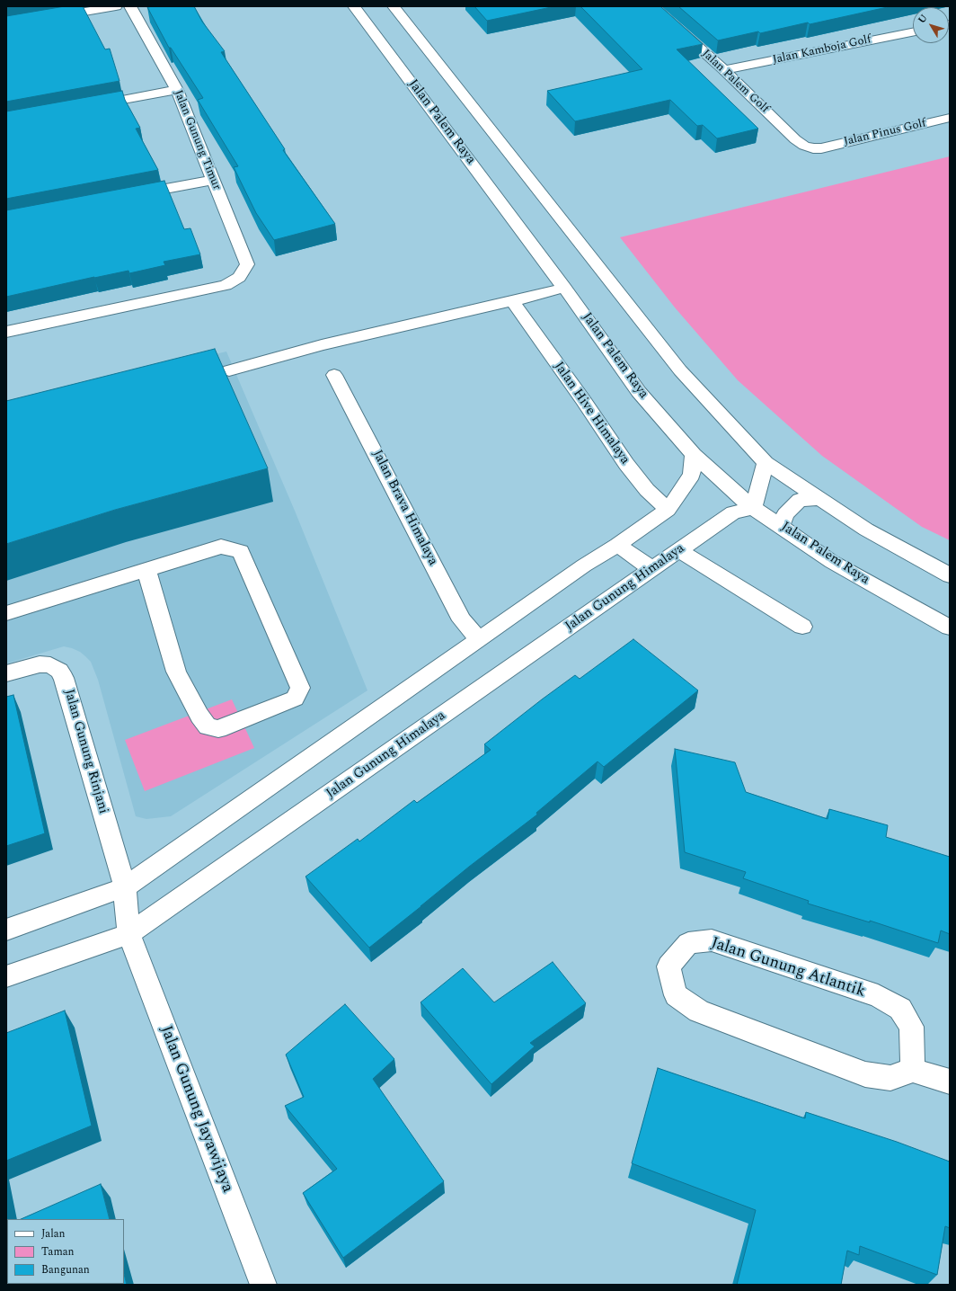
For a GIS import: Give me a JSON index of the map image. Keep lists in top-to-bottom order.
{
  "streets": {
    "street": [
      "Jalan Kamboja Golf",
      "Jalan Palem Golf",
      "Jalan Palem Raya",
      "Jalan Pinus Golf",
      "Jalan Gunung Timur",
      "Jalan Hive Himalaya",
      "Jalan Brava Himalaya",
      "Jalan Gunung Himalaya",
      "Jalan Gunung Rinjani",
      "Jalan Gunung Atlantik",
      "Jalan Gunung Jayawijaya"
    ]
  },
  "crossings": [
    ["Jalan Kamboja Golf", "Jalan Palem Golf"],
    ["Jalan Palem Golf", "Jalan Pinus Golf"],
    ["Jalan Palem Raya", "Jalan Gunung Himalaya"],
    ["Jalan Gunung Himalaya", "Jalan Gunung Rinjani"],
    ["Jalan Gunung Himalaya", "Jalan Gunung Jayawijaya"],
    ["Jalan Gunung Rinjani", "Jalan Gunung Jayawijaya"]
  ],
  "legend": ["Jalan", "Taman", "Bangunan"],
  "north": "top left"
}
